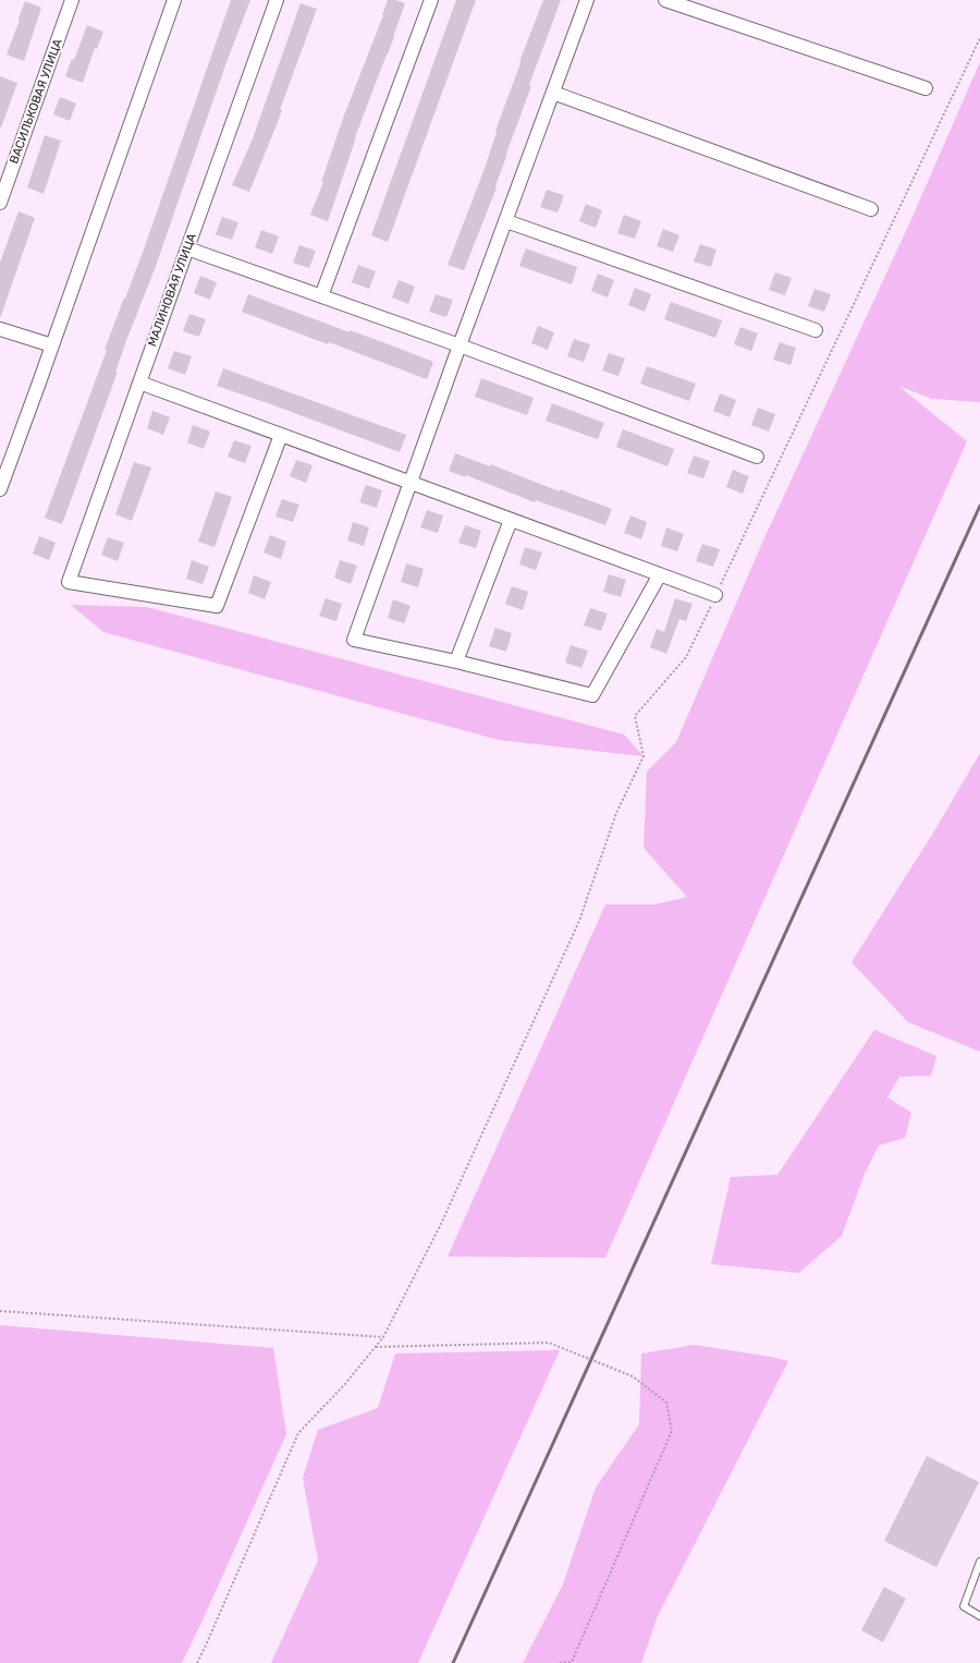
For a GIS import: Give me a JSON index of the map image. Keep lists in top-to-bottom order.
{
  "streets": {
    "street": ["ВАСИЛЬКОВАЯ УЛИЦА", "МАЛИНОВАЯ УЛИЦА"]
  }
}
